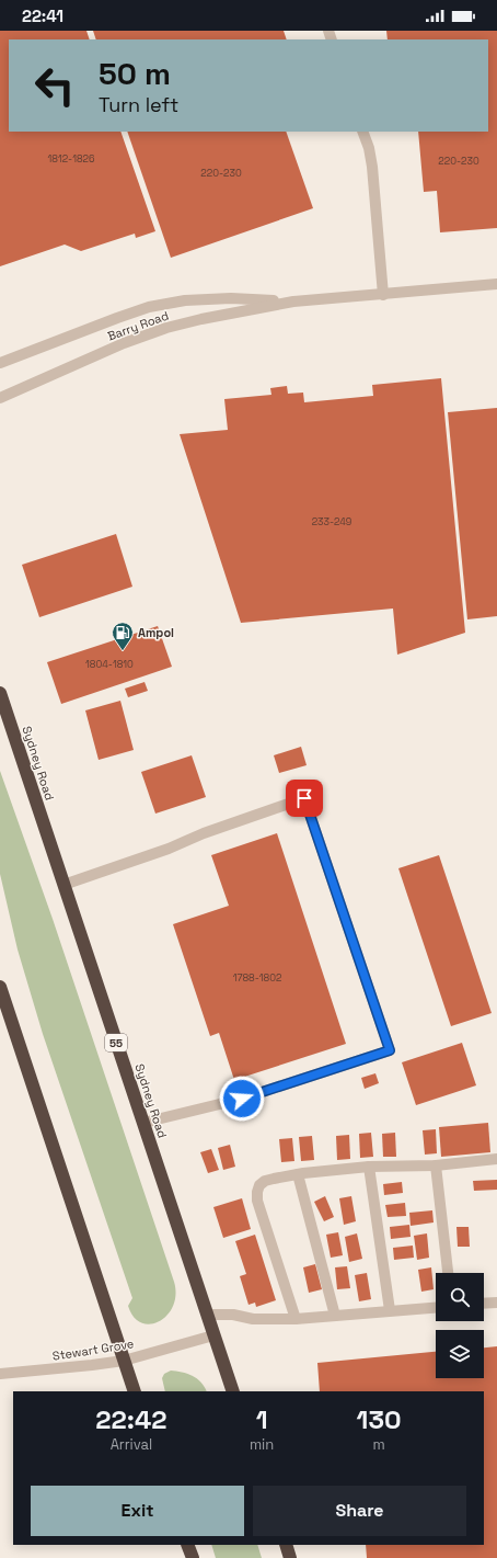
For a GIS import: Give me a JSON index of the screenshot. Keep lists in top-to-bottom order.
{
  "streets": {
    "highway": ["Sydney Road", "55"],
    "street": ["Barry Road", "Stewart Grove"]
  },
  "crossings": [
    ["Sydney Road", "Stewart Grove"]
  ],
  "places": {
    "fuel station": ["Ampol"]
  },
  "house_numbers": [
    "1812-1826",
    "220-230",
    "220-230",
    "233-249",
    "1804-1810",
    "1788-1802"
  ],
  "page": {
    "status": "22:41",
    "turn": ["50 m", "Turn left"],
    "eta": [
      "22:42",
      "Arrival",
      "1",
      "min",
      "130",
      "m"
    ],
    "buttons": ["Exit", "Share"]
  }
}
